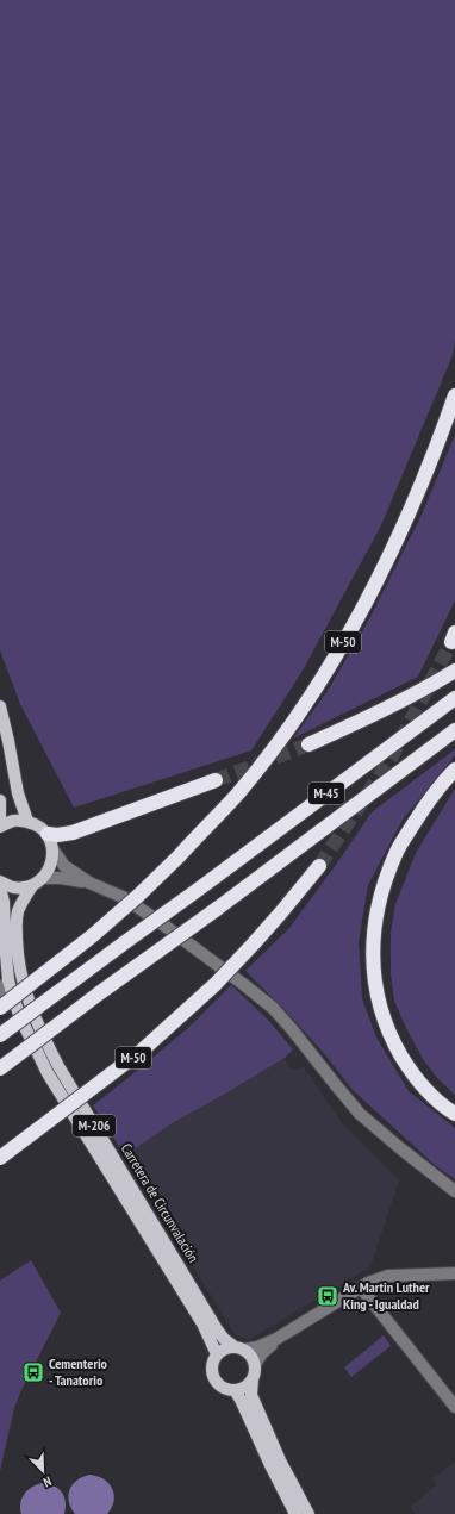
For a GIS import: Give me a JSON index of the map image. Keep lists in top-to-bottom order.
{
  "streets": {
    "highway": ["M-50", "M-45"],
    "main road": ["M-206", "Carretera de Circunvalación"]
  },
  "crossings": [
    ["M-206", "Carretera de Circunvalación"]
  ],
  "places": {
    "bus stop": ["Av. Martin Luther King - Igualdad", "Cementerio - Tanatorio"]
  },
  "north": "bottom right"
}
